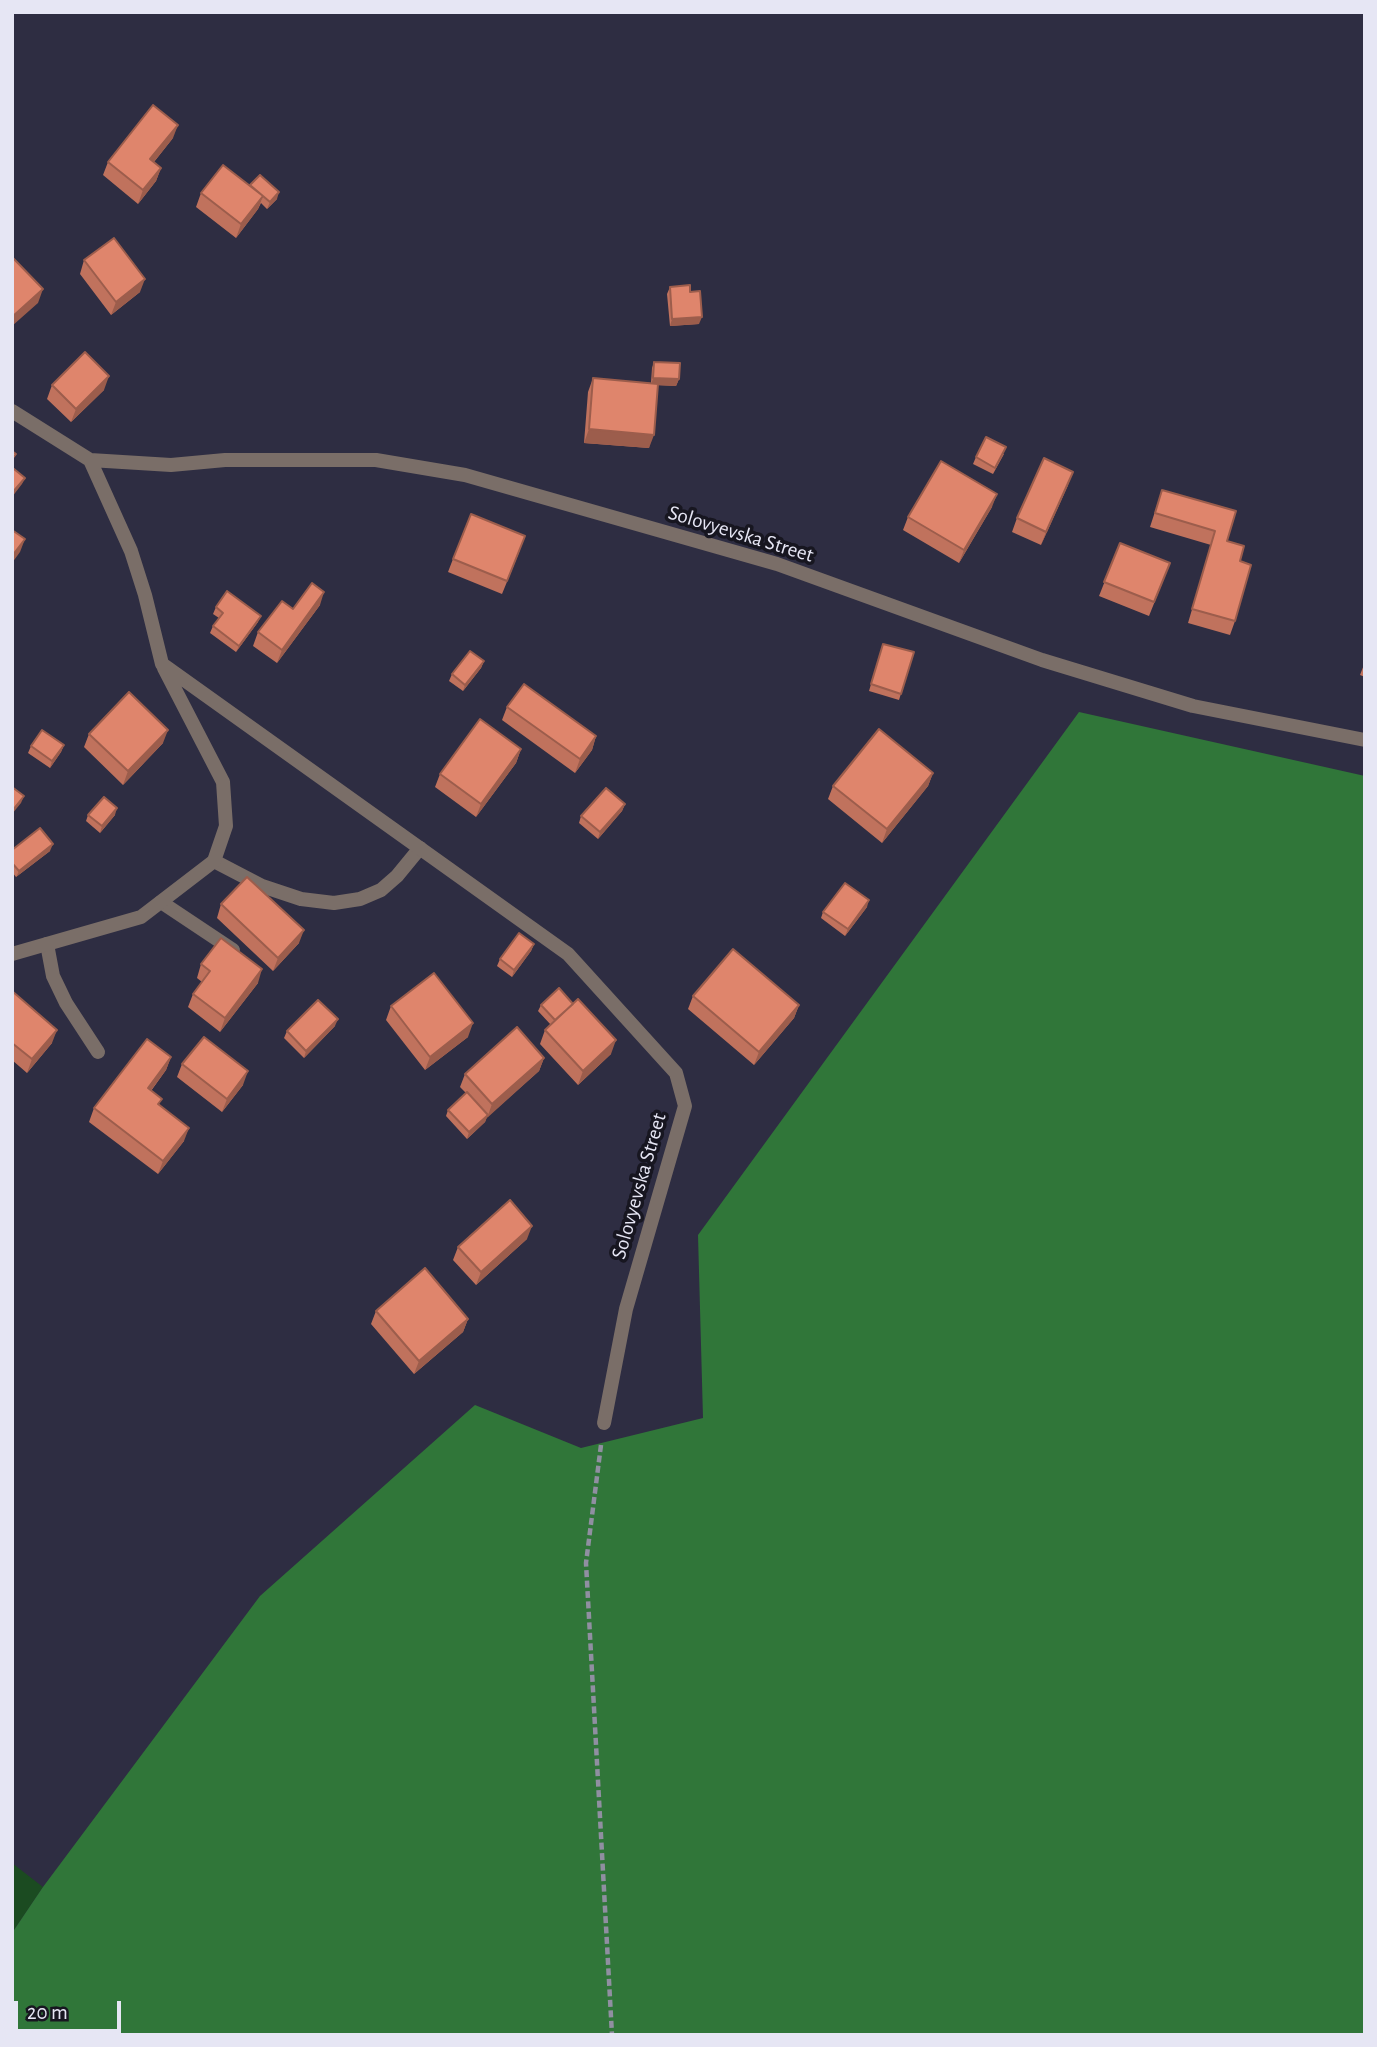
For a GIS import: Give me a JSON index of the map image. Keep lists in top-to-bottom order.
{
  "streets": {
    "street": ["Solovyevska Street"]
  },
  "scale_bar": "20 m"
}
